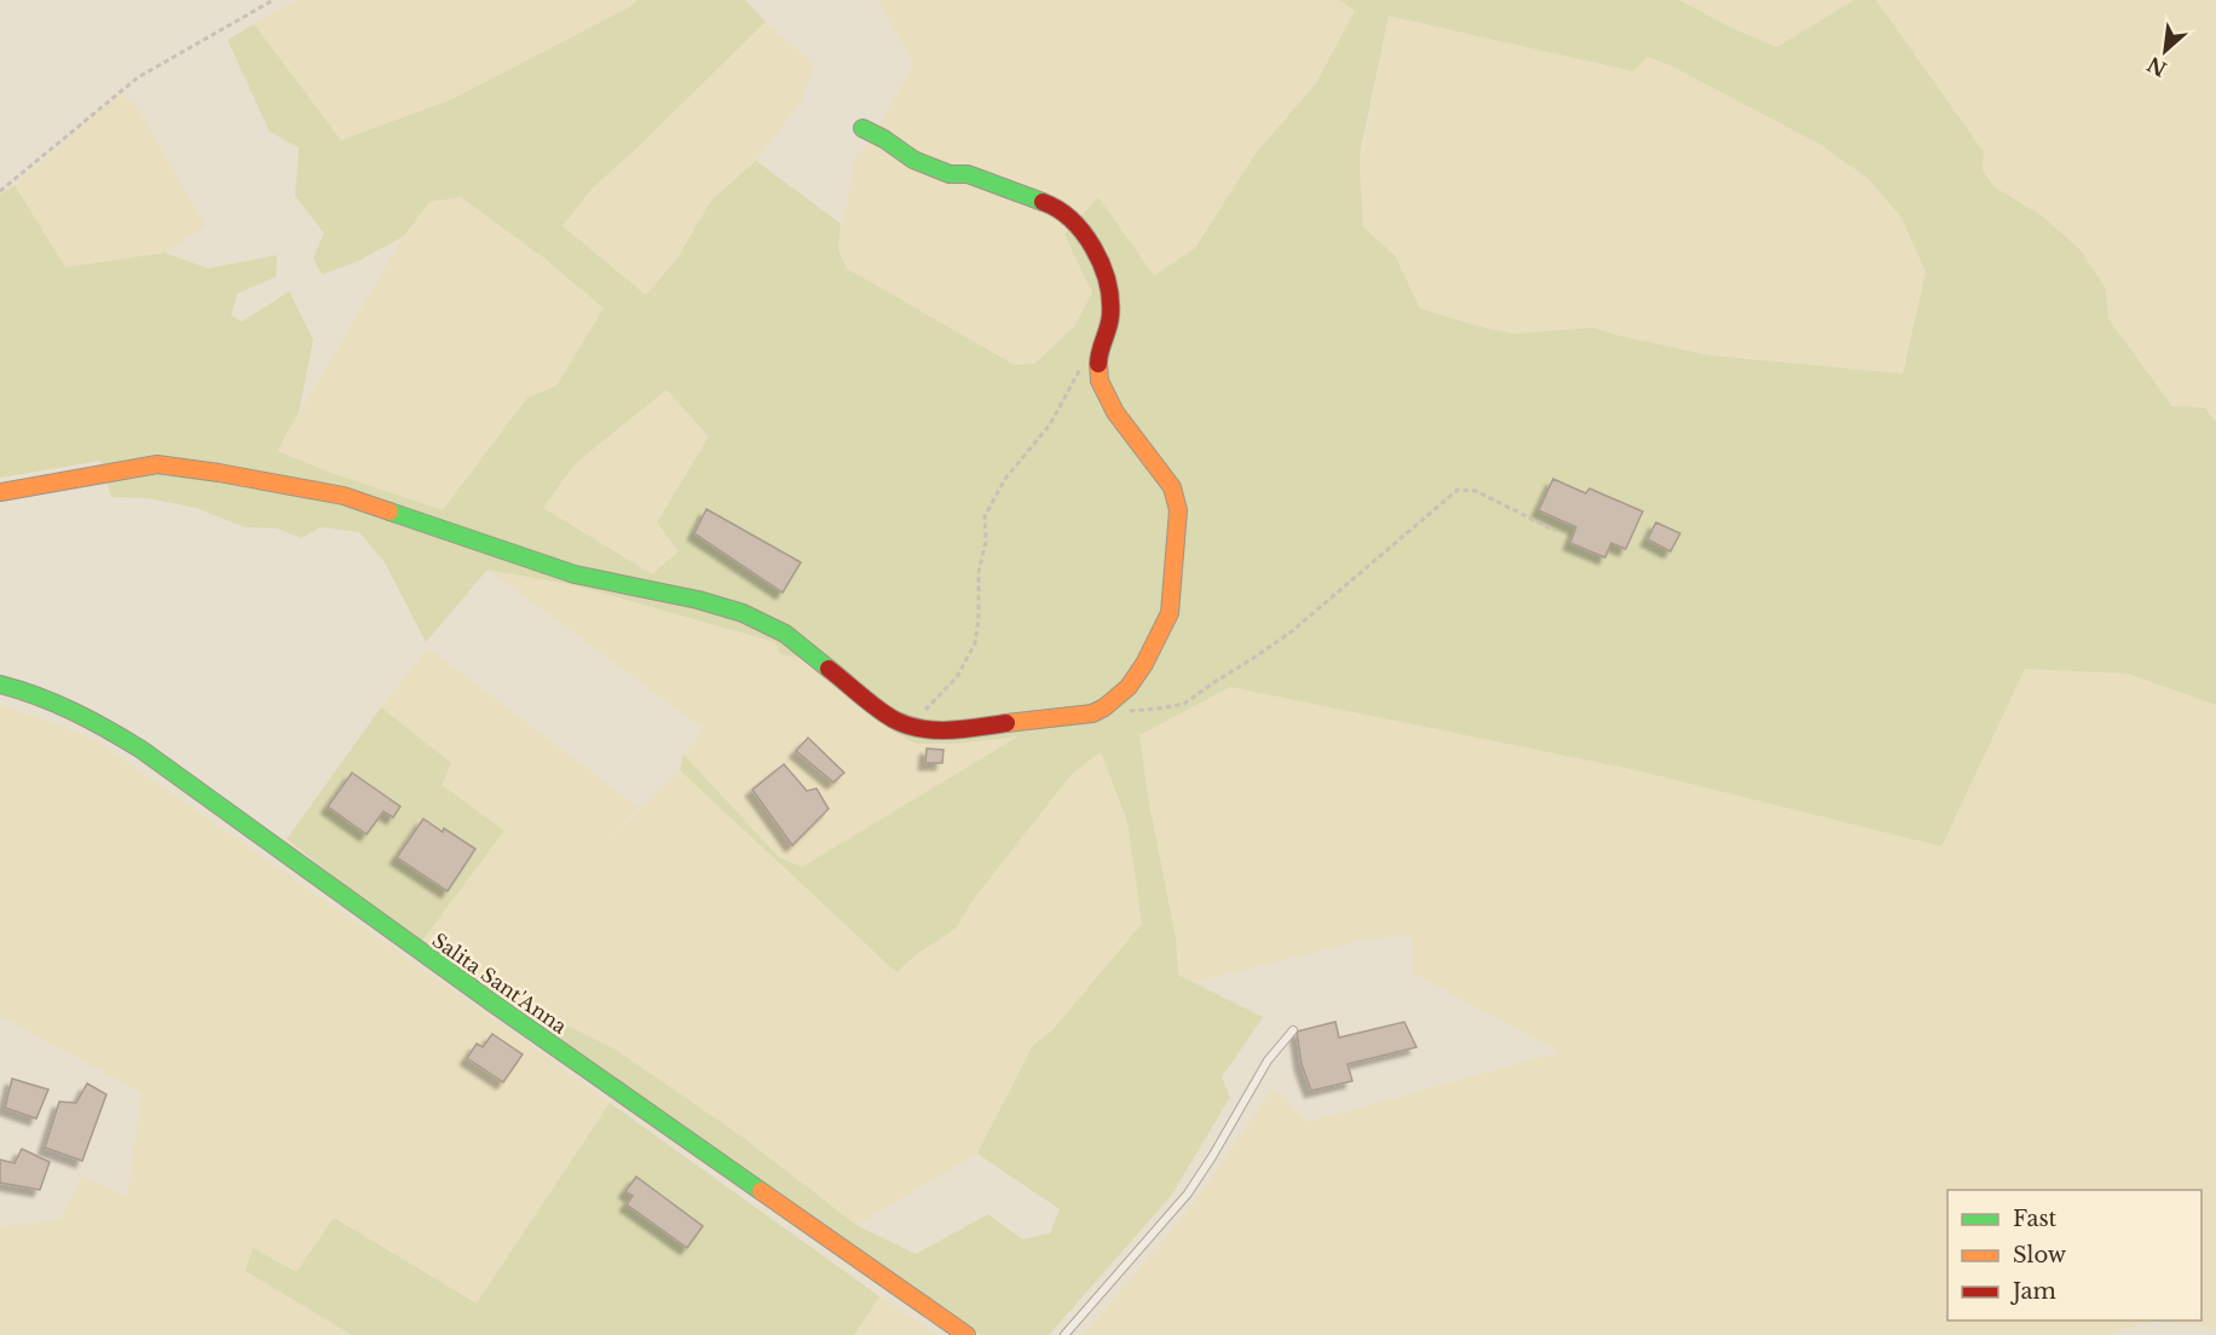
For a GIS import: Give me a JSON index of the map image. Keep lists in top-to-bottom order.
{
  "streets": {
    "street": ["Salita Sant'Anna"]
  },
  "legend": ["Fast", "Slow", "Jam"],
  "north": "bottom left"
}
